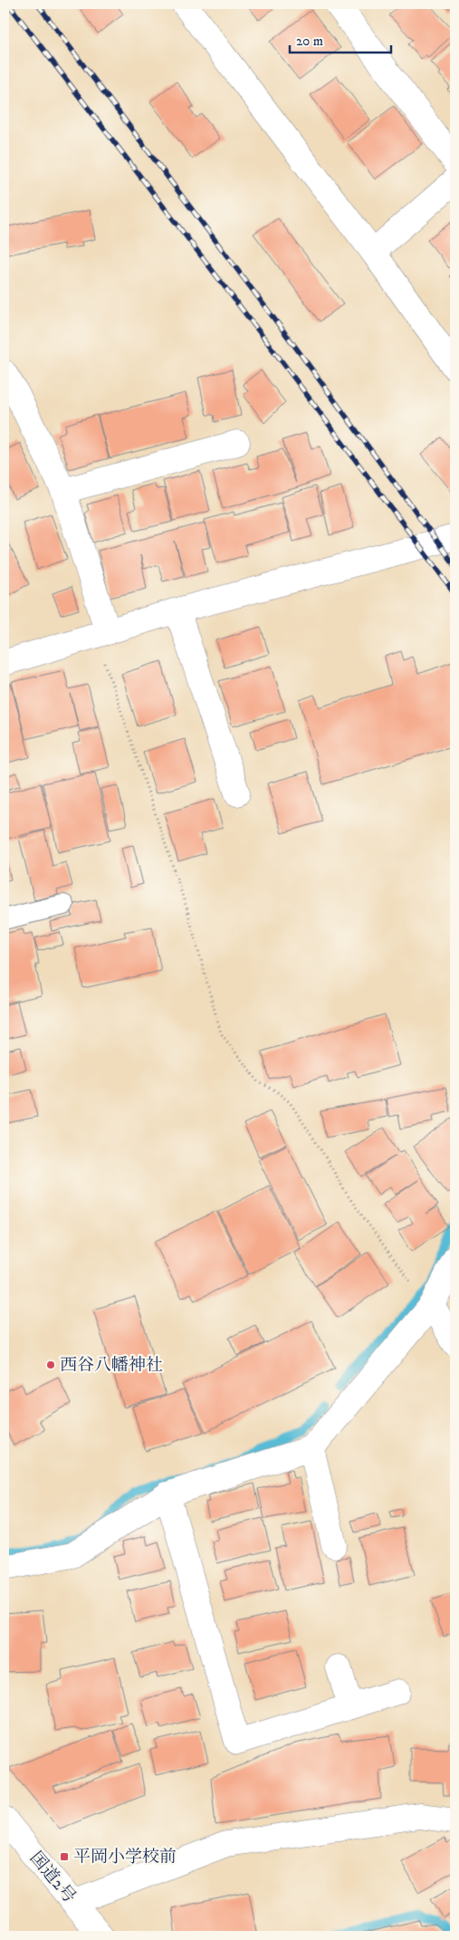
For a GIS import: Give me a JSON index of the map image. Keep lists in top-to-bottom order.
{
  "streets": {
    "main road": ["国道2号"]
  },
  "places": {
    "other": ["西谷八幡神社"],
    "transit": ["平岡小学校前"]
  },
  "scale_bar": "20 m"
}
